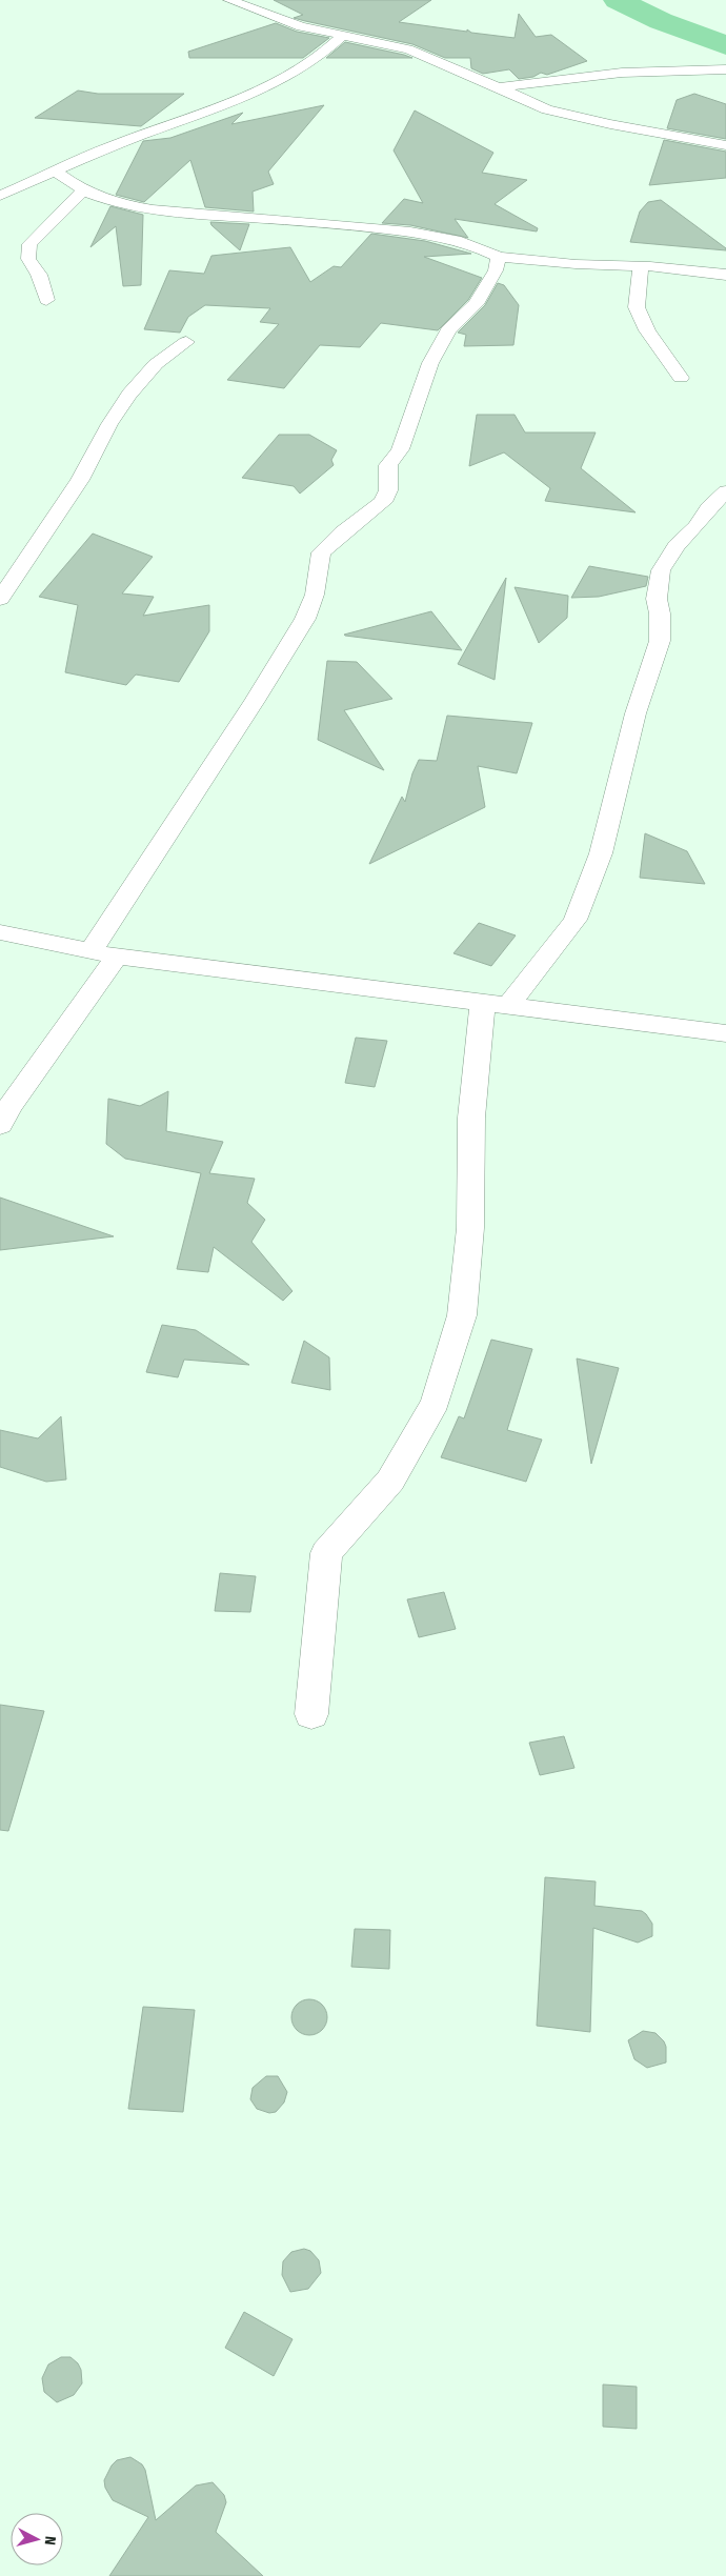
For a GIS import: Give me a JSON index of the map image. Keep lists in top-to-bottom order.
{
  "north": "right"
}
